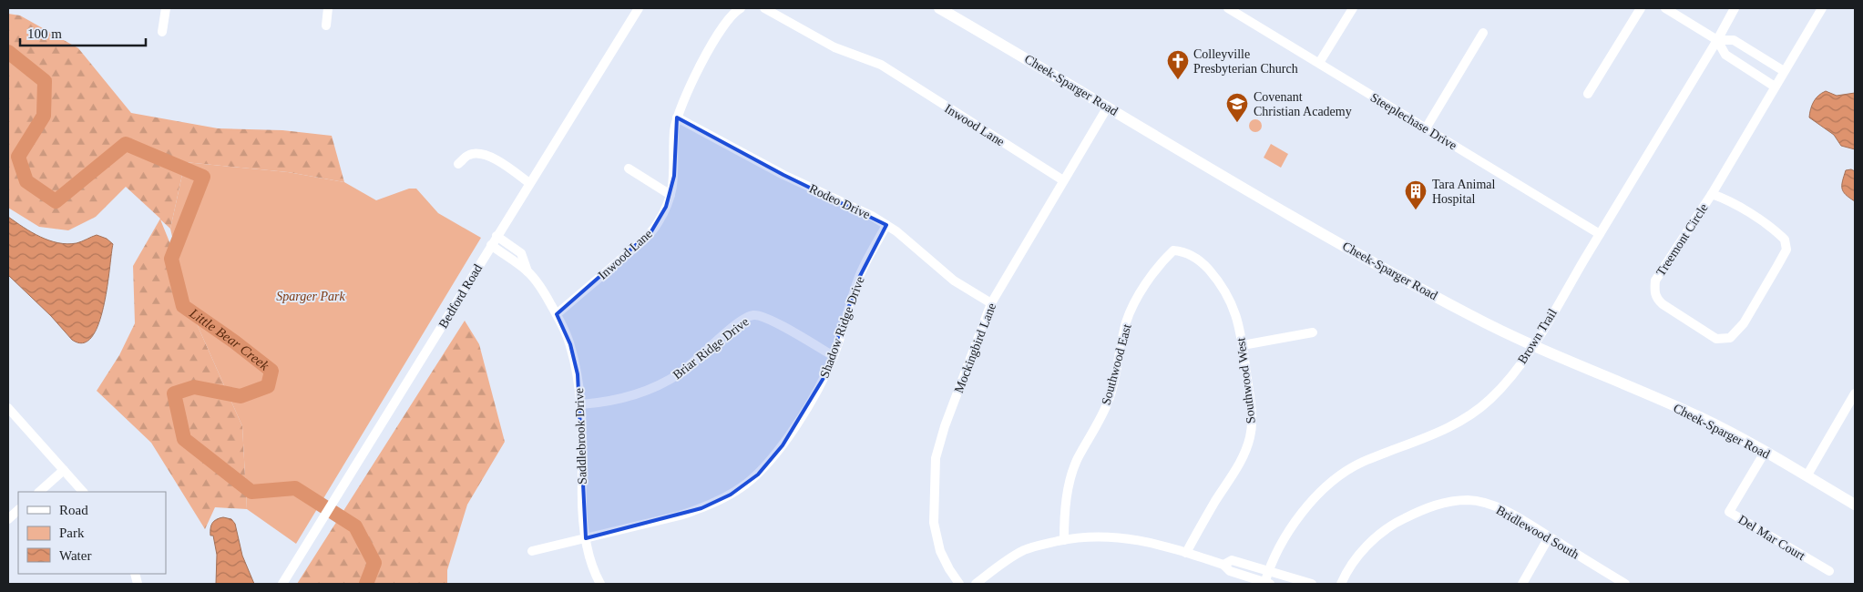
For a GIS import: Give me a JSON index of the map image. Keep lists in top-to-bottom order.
{
  "streets": {
    "main road": ["Cheek-Sparger Road"],
    "street": [
      "Steeplechase Drive",
      "Inwood Lane",
      "Rodeo Drive",
      "Treemont Circle",
      "Bedford Road",
      "Shadow Ridge Drive",
      "Brown Trail",
      "Briar Ridge Drive",
      "Mockingbird Lane",
      "Southwood East",
      "Southwood West",
      "Saddlebrook Drive",
      "Bridlewood South",
      "Del Mar Court"
    ]
  },
  "crossings": [
    ["Cheek-Sparger Road", "Brown Trail"],
    ["Cheek-Sparger Road", "Mockingbird Lane"],
    ["Cheek-Sparger Road", "Del Mar Court"],
    ["Steeplechase Drive", "Brown Trail"],
    ["Inwood Lane", "Rodeo Drive"],
    ["Inwood Lane", "Mockingbird Lane"],
    ["Inwood Lane", "Saddlebrook Drive"],
    ["Rodeo Drive", "Shadow Ridge Drive"],
    ["Rodeo Drive", "Mockingbird Lane"],
    ["Bedford Road", "Saddlebrook Drive"],
    ["Shadow Ridge Drive", "Briar Ridge Drive"],
    ["Shadow Ridge Drive", "Saddlebrook Drive"],
    ["Briar Ridge Drive", "Saddlebrook Drive"],
    ["Southwood East", "Southwood West"]
  ],
  "water": ["Little Bear Creek"],
  "parks": ["Sparger Park"],
  "places": {
    "church": ["Colleyville Presbyterian Church"],
    "school or university": ["Covenant Christian Academy"],
    "building": ["Tara Animal Hospital"]
  },
  "legend": ["Road", "Park", "Water"],
  "scale_bar": "100 m"
}
